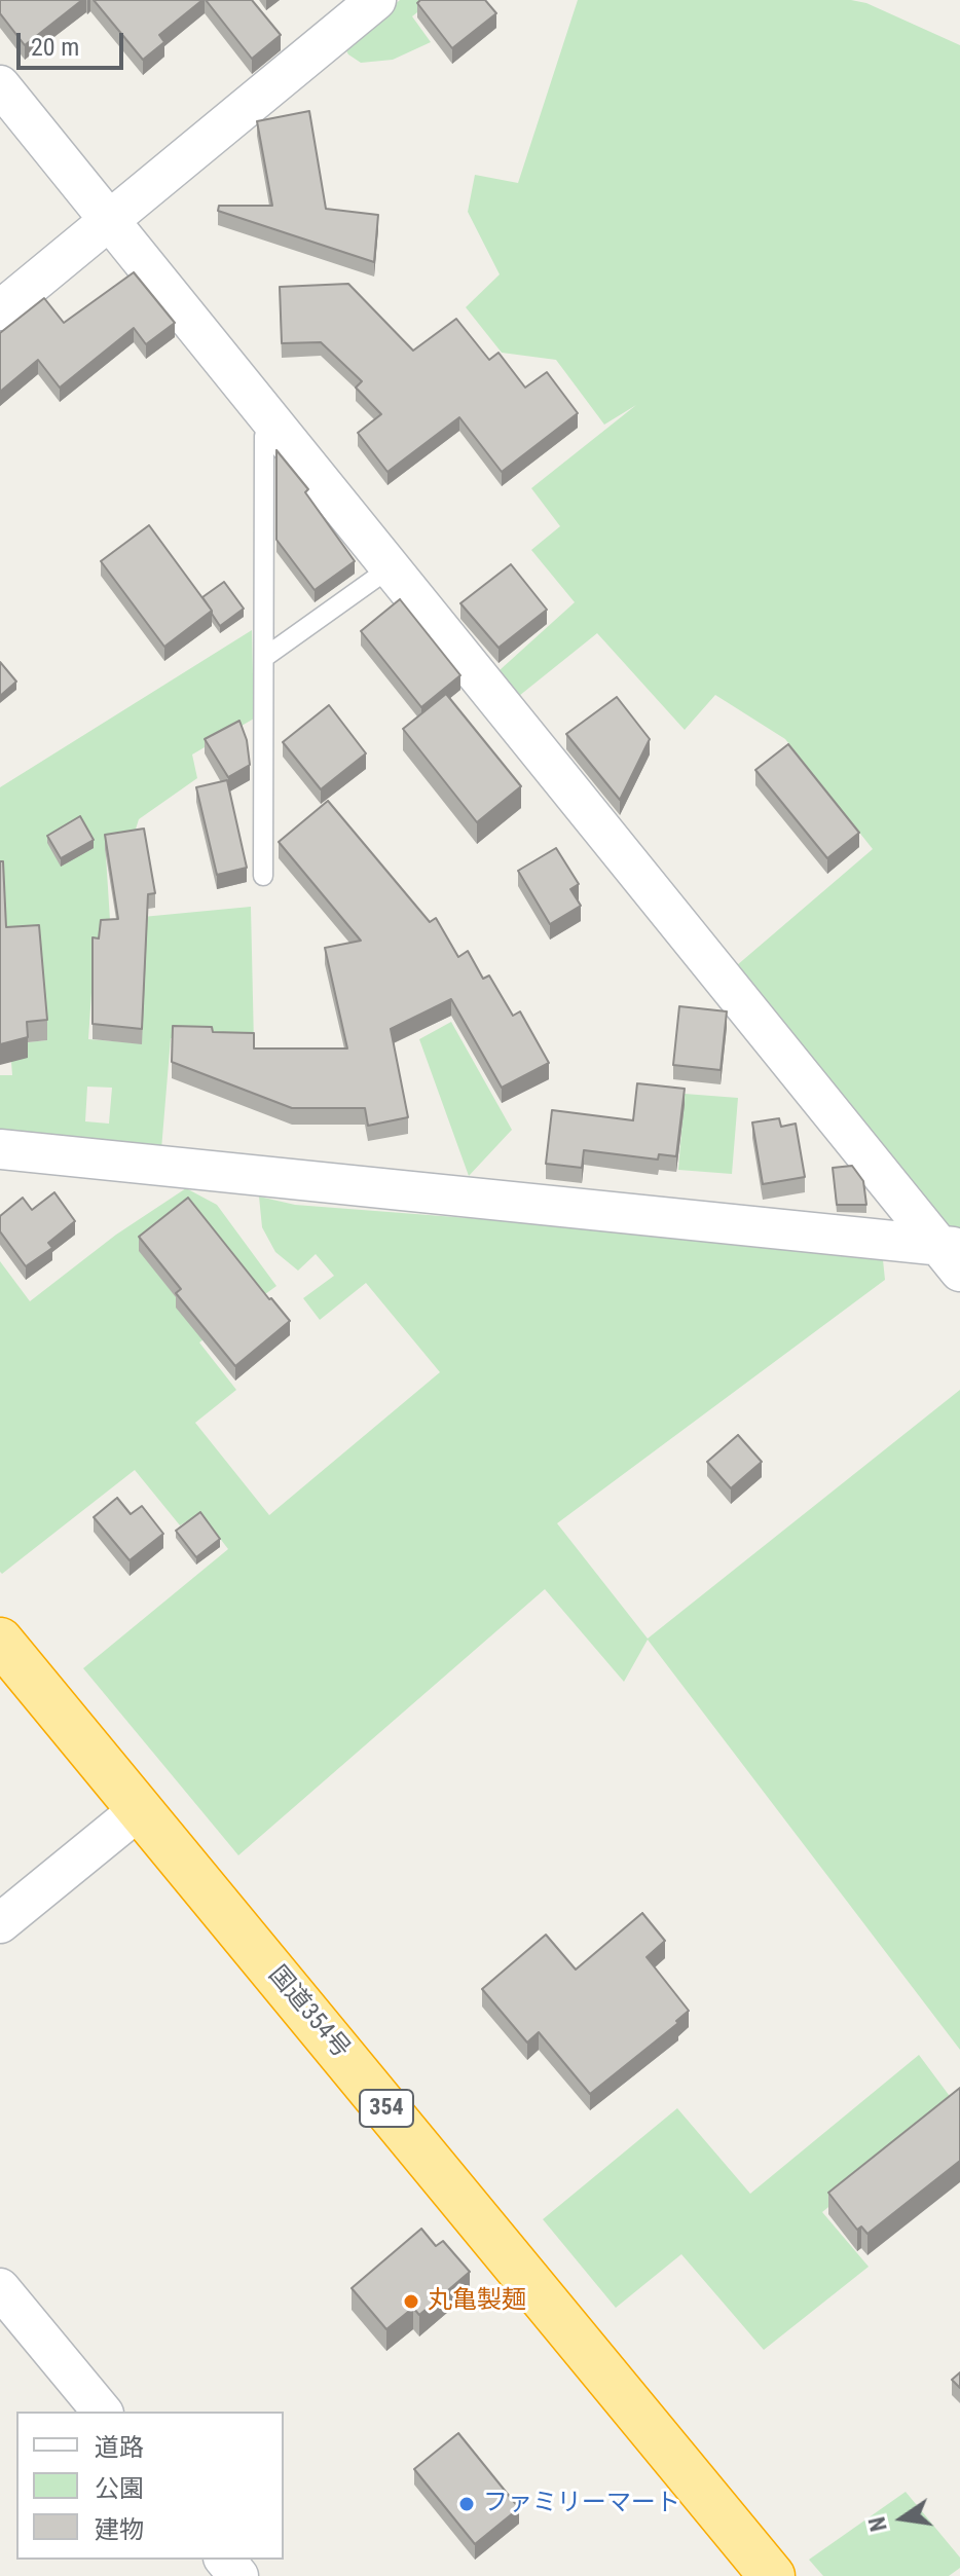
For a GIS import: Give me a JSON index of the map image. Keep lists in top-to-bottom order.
{
  "streets": {
    "highway": ["国道354号", "354"]
  },
  "places": ["丸亀製麺", "ファミリーマート"],
  "legend": ["道路", "公園", "建物"],
  "scale_bar": "20 m",
  "north": "left"
}
